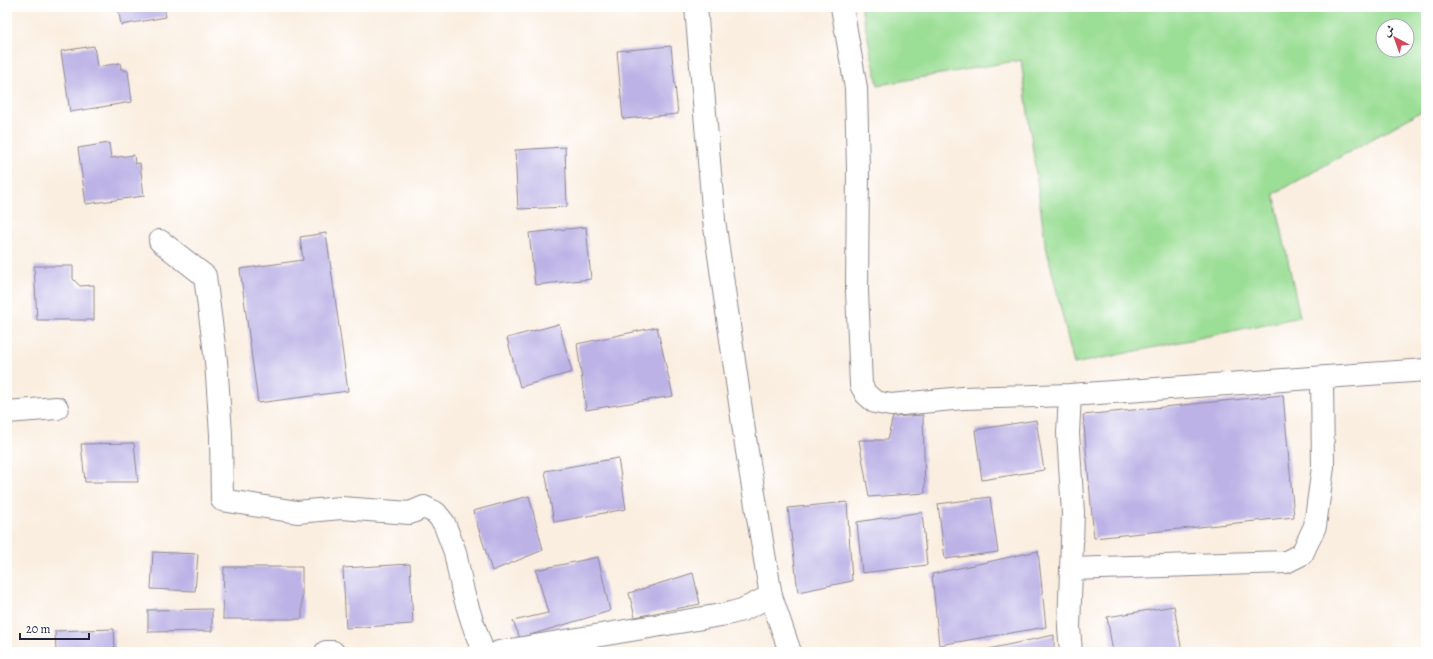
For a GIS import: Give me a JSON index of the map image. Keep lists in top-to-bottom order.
{
  "scale_bar": "20 m",
  "north": "top left"
}
